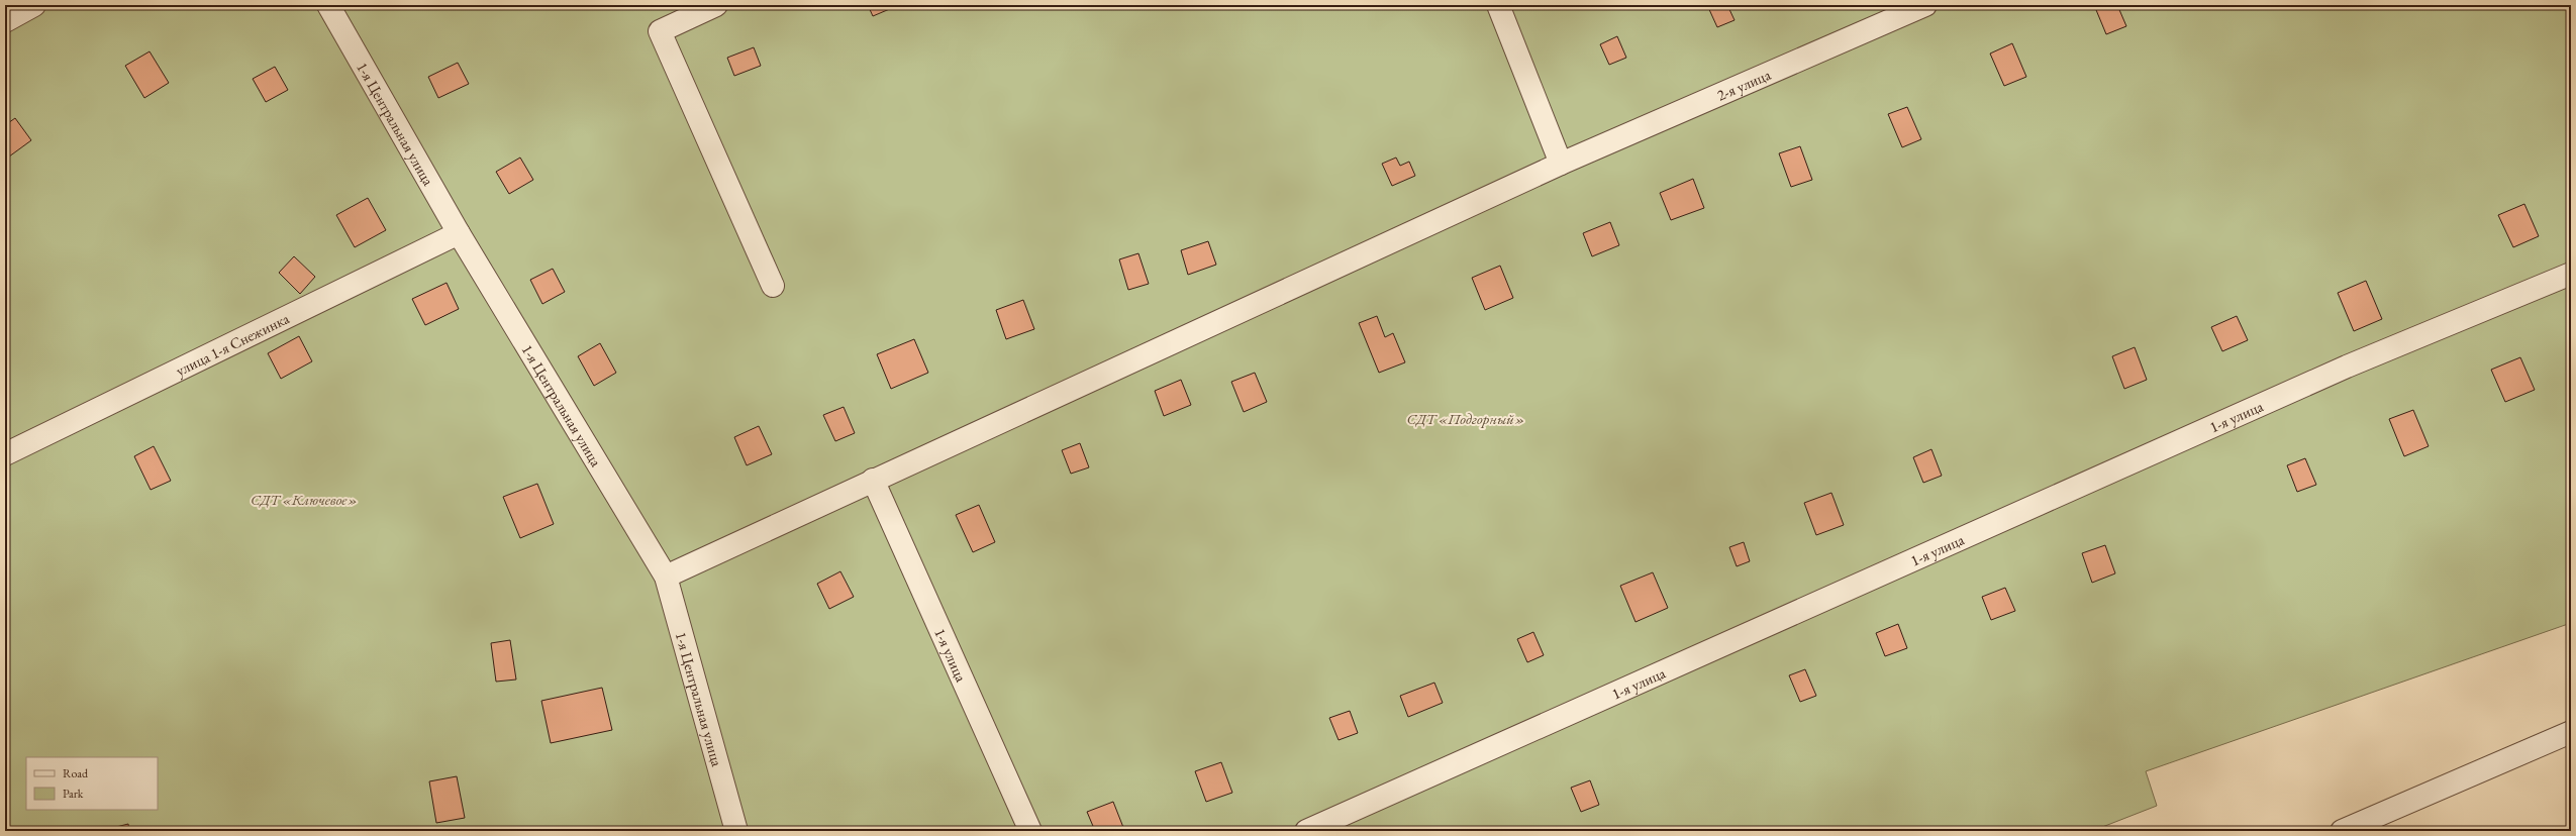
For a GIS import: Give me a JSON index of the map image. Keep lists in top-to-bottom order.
{
  "streets": {
    "street": [
      "2-я улица",
      "1-я Центральная улица",
      "улица 1-я Снежинка",
      "1-я улица"
    ]
  },
  "crossings": [
    ["2-я улица", "1-я Центральная улица"],
    ["2-я улица", "1-я улица"],
    ["1-я Центральная улица", "улица 1-я Снежинка"]
  ],
  "parks": ["СДТ «Подгорный»", "СДТ «Ключевое»"],
  "legend": ["Road", "Park"]
}
